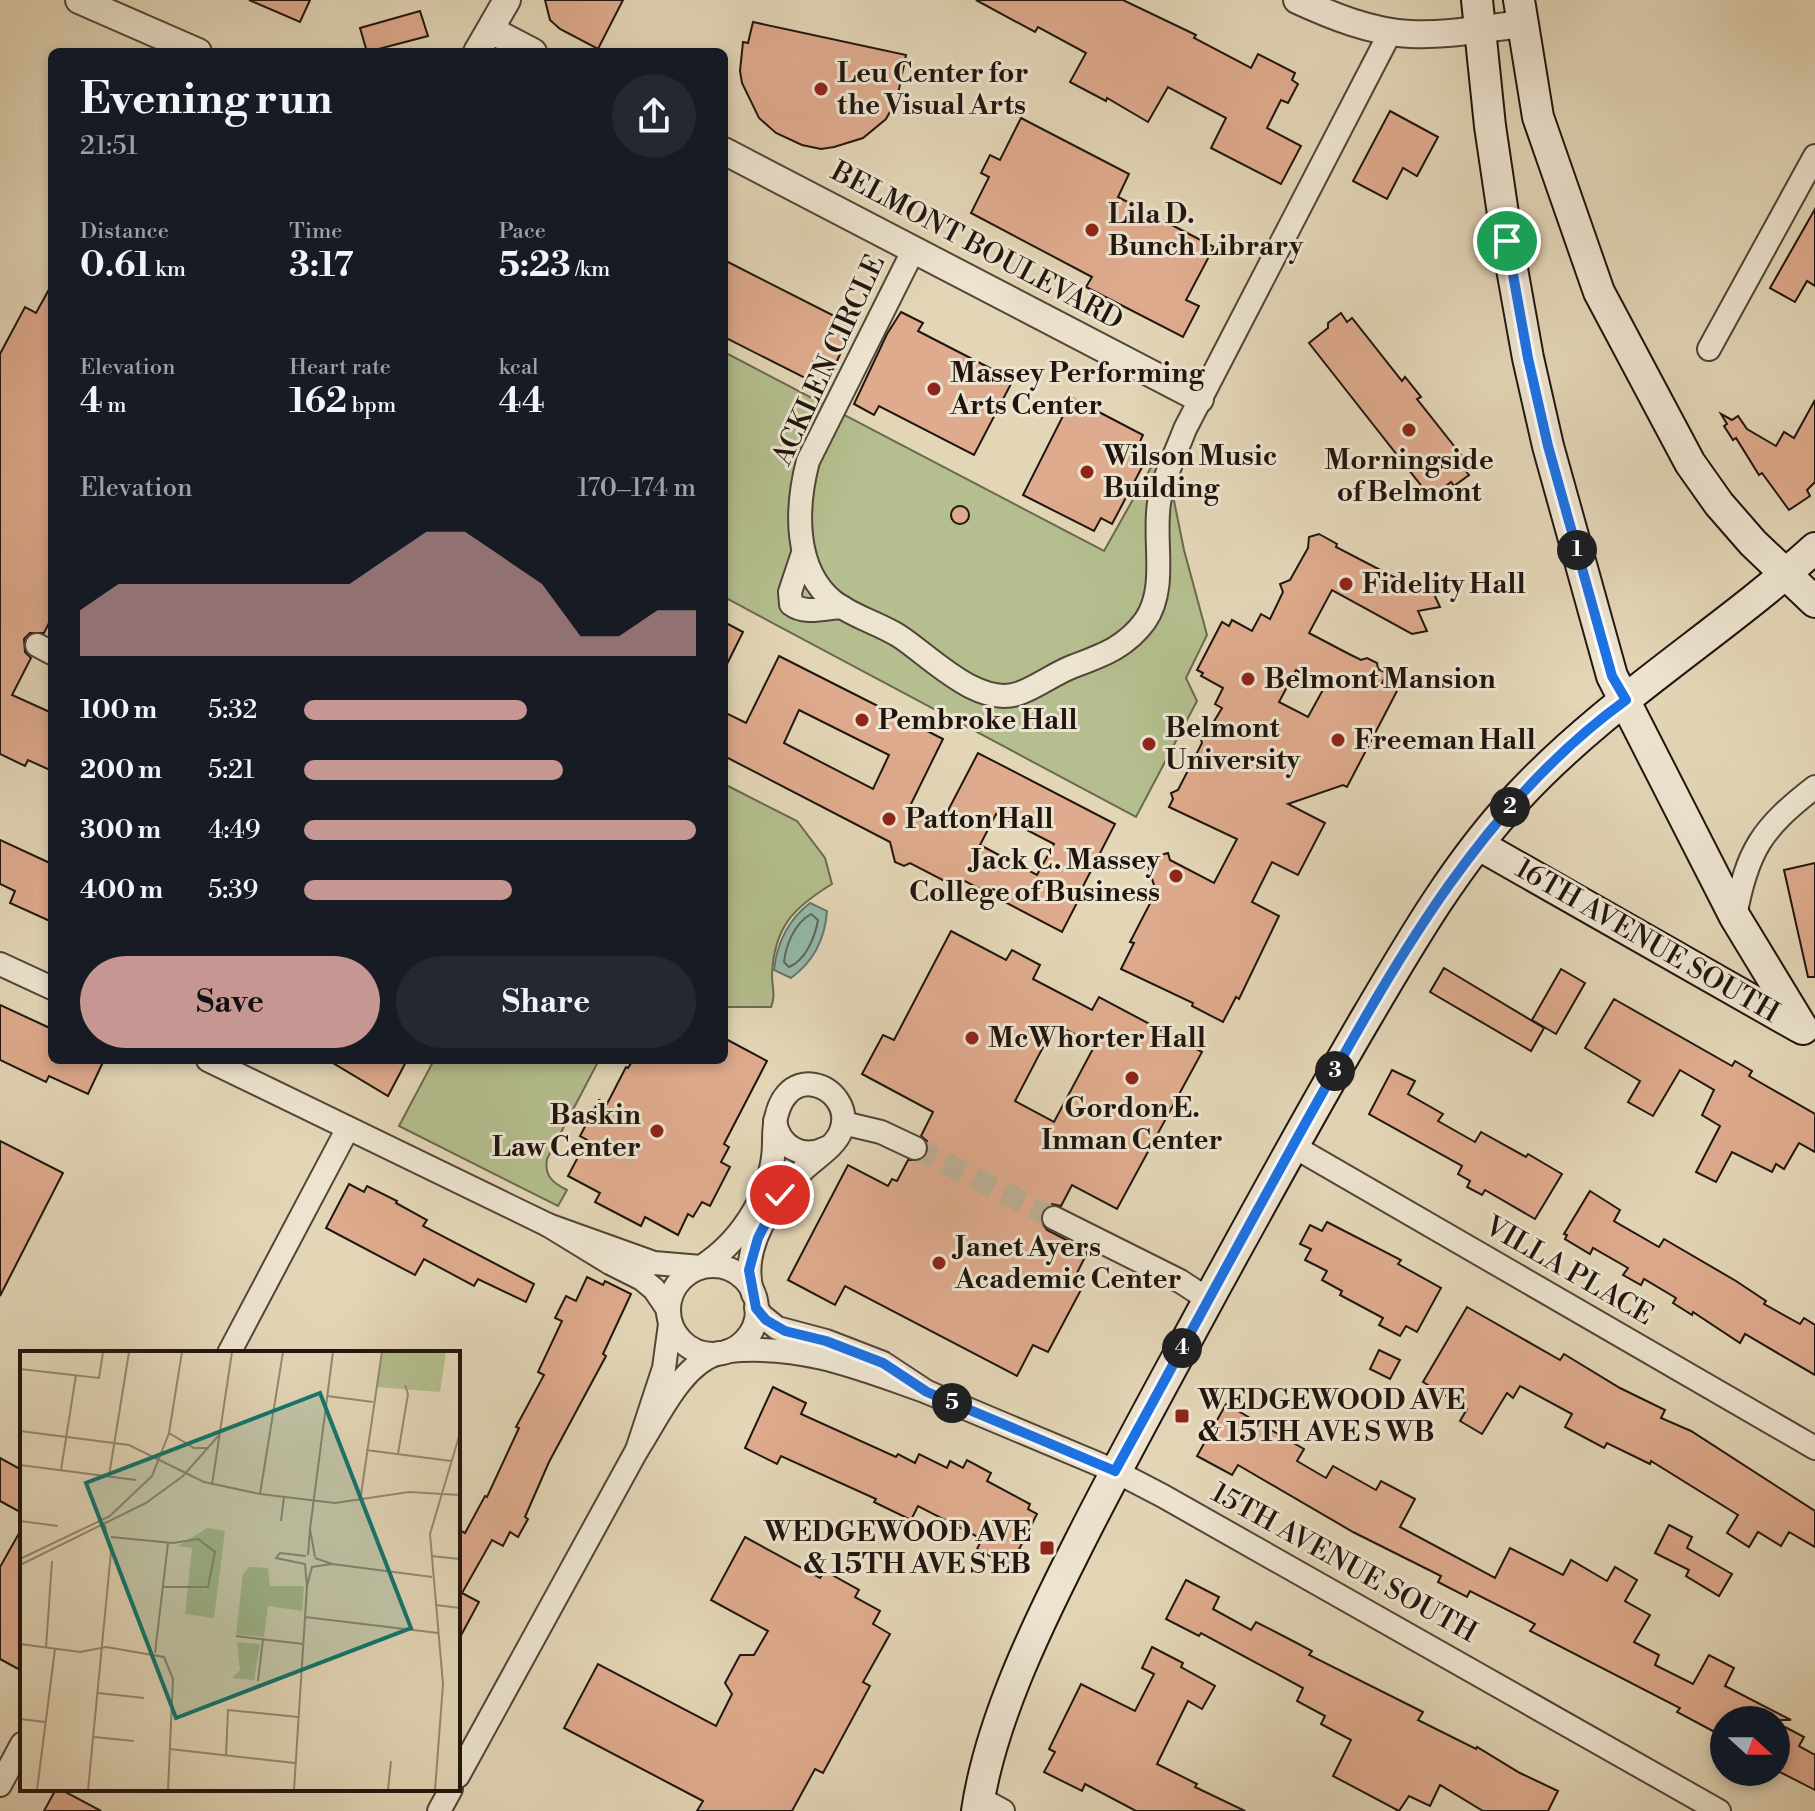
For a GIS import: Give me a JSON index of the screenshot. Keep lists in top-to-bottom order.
{
  "streets": {
    "main road": ["16TH AVENUE SOUTH"],
    "street": [
      "BELMONT BOULEVARD",
      "ACKLEN CIRCLE",
      "VILLA PLACE",
      "15TH AVENUE SOUTH"
    ]
  },
  "crossings": [
    ["BELMONT BOULEVARD", "ACKLEN CIRCLE"]
  ],
  "places": {
    "other": [
      "Leu Center for the Visual Arts",
      "Lila D. Bunch Library",
      "Massey Performing Arts Center",
      "Morningside of Belmont",
      "Wilson Music Building",
      "Fidelity Hall",
      "Belmont Mansion",
      "Pembroke Hall",
      "Freeman Hall",
      "Belmont University",
      "Patton Hall",
      "Jack C. Massey College of Business",
      "McWhorter Hall",
      "Gordon E. Inman Center",
      "Baskin Law Center",
      "Janet Ayers Academic Center"
    ],
    "transit": ["WEDGEWOOD AVE & 15TH AVE S WB", "WEDGEWOOD AVE & 15TH AVE S EB"]
  },
  "north": "right",
  "page": {
    "heading": ["Evening run", "21:51"],
    "stats": [
      ["Distance", "0.61 km"],
      ["Time", "3:17"],
      ["Pace", "5:23 /km"],
      ["Elevation", "4 m"],
      ["Heart rate", "162 bpm"],
      ["kcal", "44"]
    ],
    "chart": ["Elevation", "170–174 m"],
    "pins": [
      "1",
      "2",
      "3",
      "4",
      "5"
    ],
    "list": [
      {
        "name": "100 m",
        "note": "5:32"
      },
      {
        "name": "200 m",
        "note": "5:21"
      },
      {
        "name": "300 m",
        "note": "4:49"
      },
      {
        "name": "400 m",
        "note": "5:39"
      }
    ],
    "buttons": ["Save", "Share"]
  }
}
